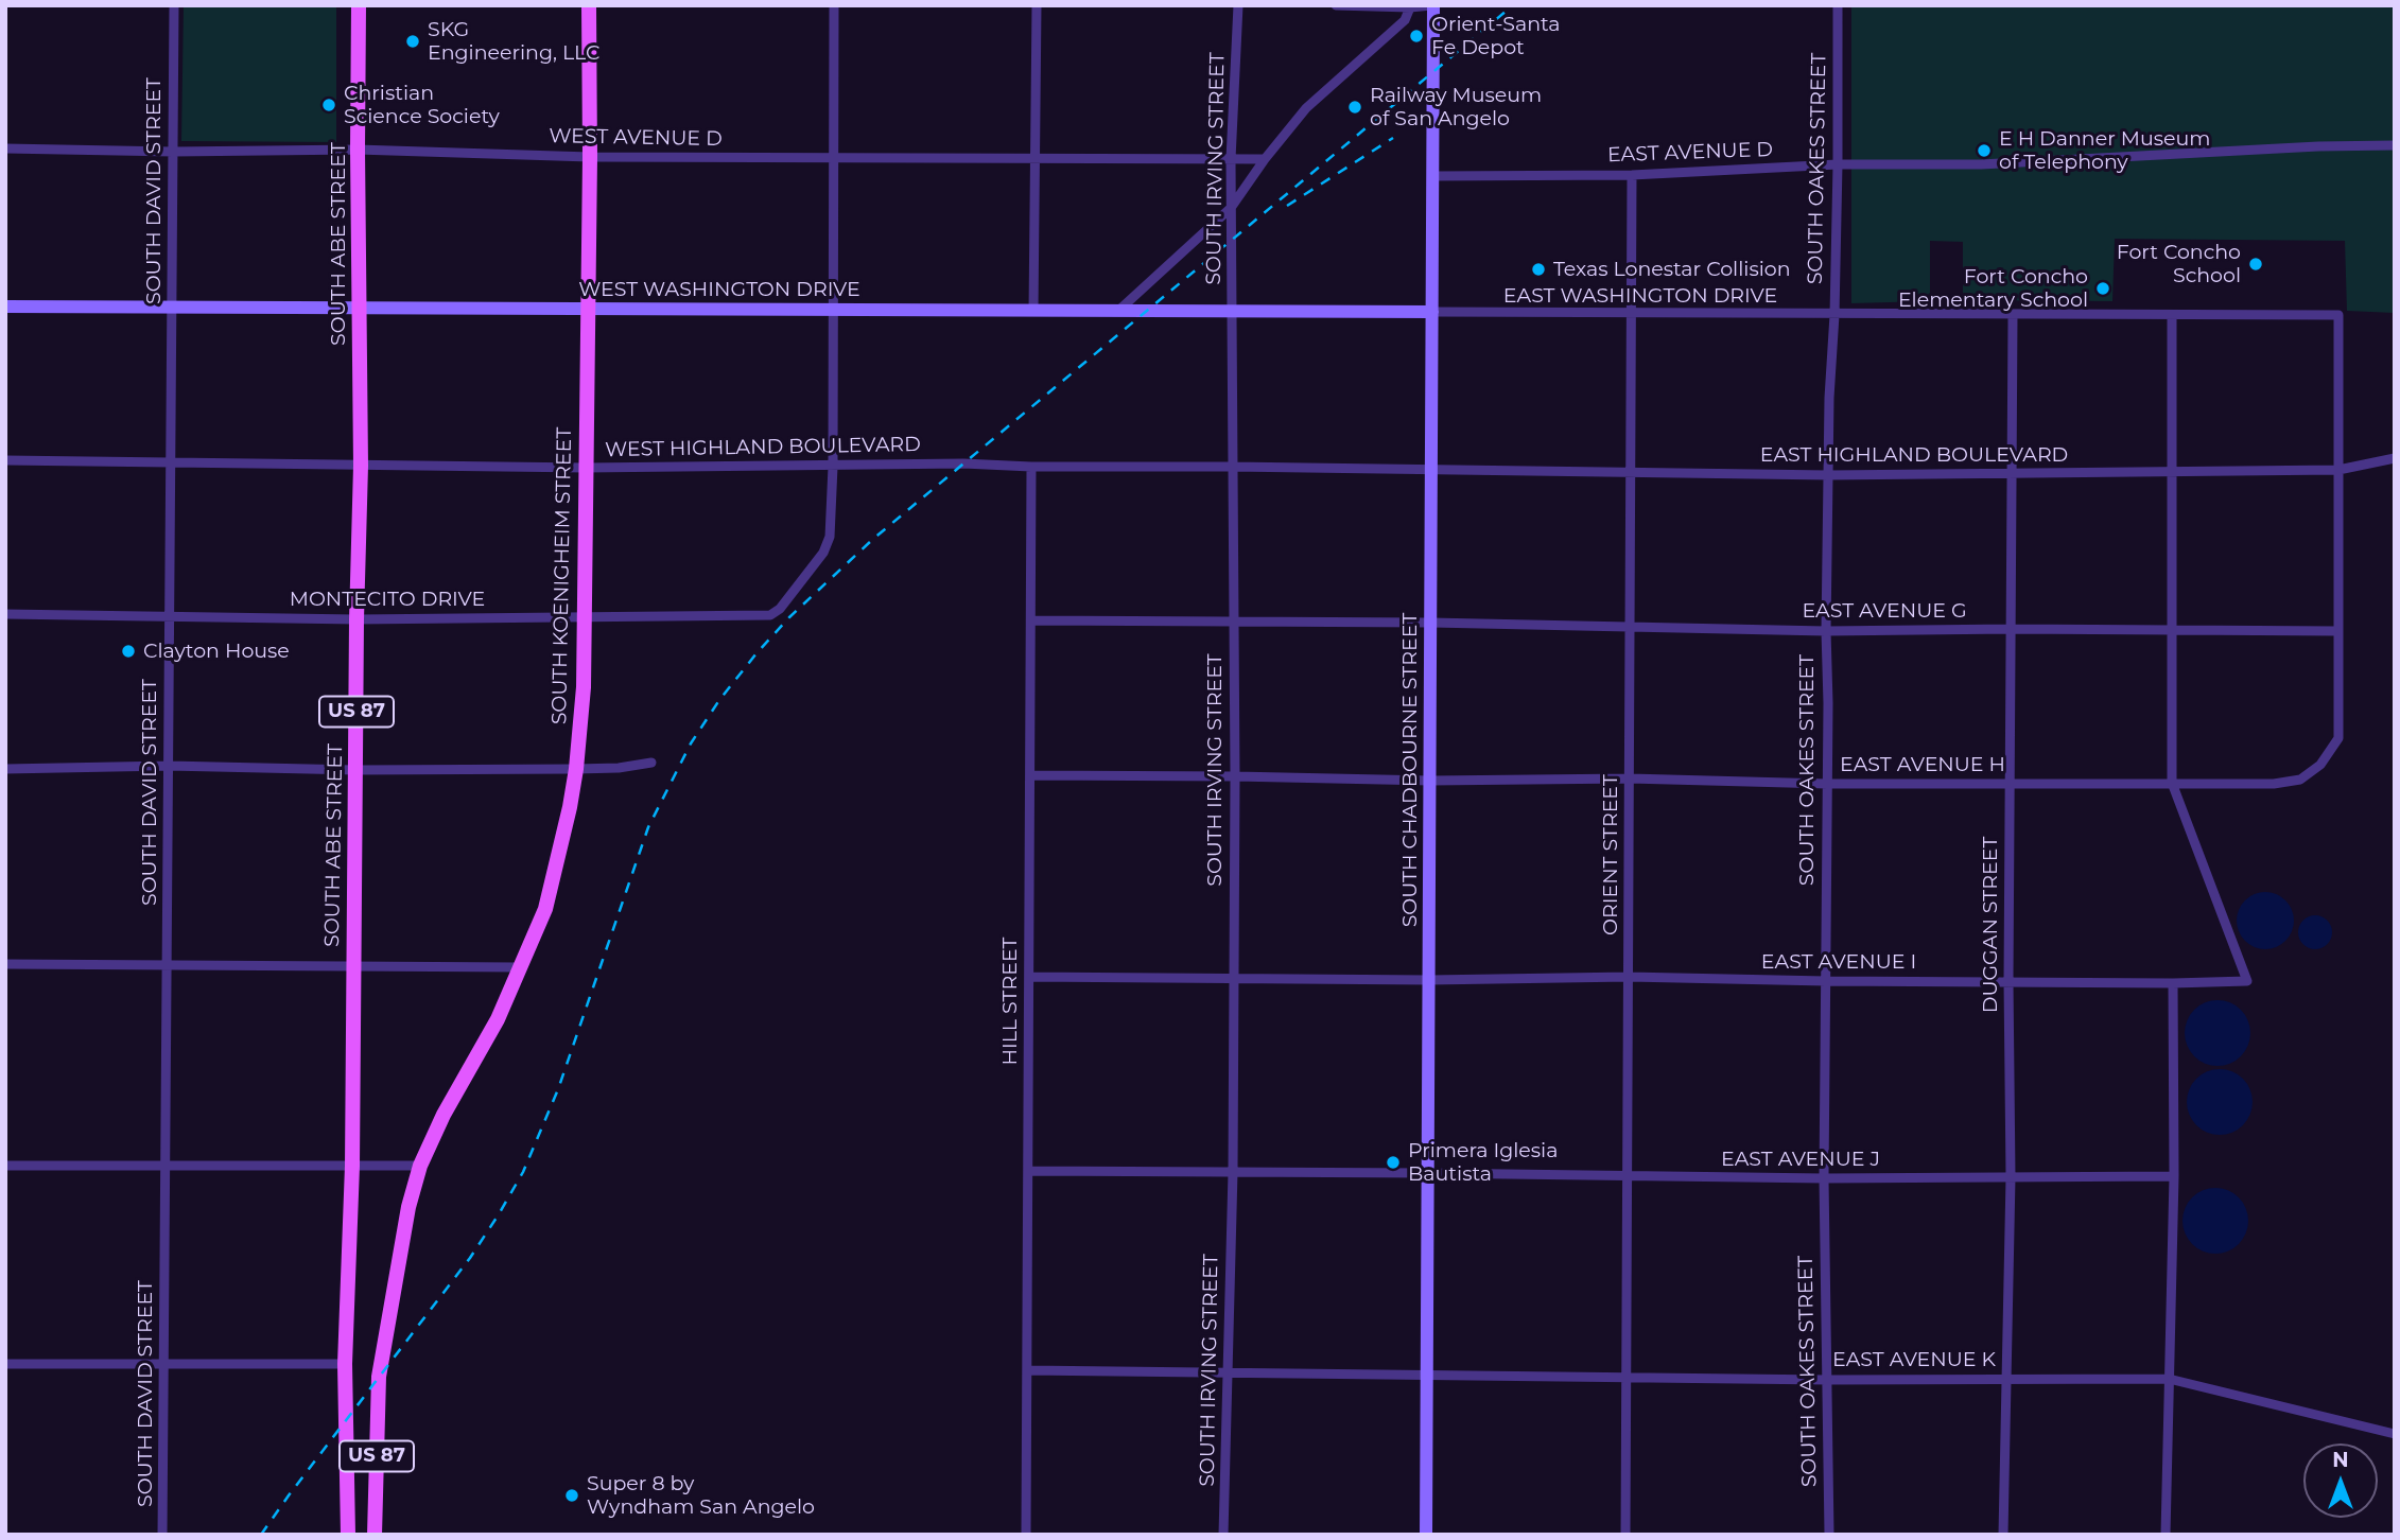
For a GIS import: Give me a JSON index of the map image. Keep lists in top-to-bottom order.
{
  "streets": {
    "main road": [
      "SOUTH ABE STREET",
      "WEST WASHINGTON DRIVE",
      "SOUTH KOENIGHEIM STREET",
      "US 87",
      "SOUTH CHADBOURNE STREET"
    ],
    "street": [
      "WEST AVENUE D",
      "EAST AVENUE D",
      "SOUTH IRVING STREET",
      "SOUTH OAKES STREET",
      "SOUTH DAVID STREET",
      "EAST WASHINGTON DRIVE",
      "WEST HIGHLAND BOULEVARD",
      "EAST HIGHLAND BOULEVARD",
      "MONTECITO DRIVE",
      "EAST AVENUE G",
      "EAST AVENUE H",
      "ORIENT STREET",
      "DUGGAN STREET",
      "EAST AVENUE I",
      "HILL STREET",
      "EAST AVENUE J",
      "EAST AVENUE K"
    ]
  },
  "crossings": [
    ["WEST AVENUE D", "SOUTH IRVING STREET"],
    ["WEST AVENUE D", "SOUTH DAVID STREET"],
    ["WEST AVENUE D", "SOUTH ABE STREET"],
    ["WEST AVENUE D", "SOUTH KOENIGHEIM STREET"],
    ["EAST AVENUE D", "SOUTH OAKES STREET"],
    ["EAST AVENUE D", "SOUTH CHADBOURNE STREET"],
    ["EAST AVENUE D", "ORIENT STREET"],
    ["SOUTH IRVING STREET", "WEST WASHINGTON DRIVE"],
    ["SOUTH IRVING STREET", "WEST HIGHLAND BOULEVARD"],
    ["SOUTH IRVING STREET", "EAST AVENUE G"],
    ["SOUTH IRVING STREET", "EAST AVENUE H"],
    ["SOUTH IRVING STREET", "EAST AVENUE I"],
    ["SOUTH IRVING STREET", "EAST AVENUE J"],
    ["SOUTH IRVING STREET", "EAST AVENUE K"],
    ["SOUTH OAKES STREET", "EAST WASHINGTON DRIVE"],
    ["SOUTH OAKES STREET", "EAST HIGHLAND BOULEVARD"],
    ["SOUTH OAKES STREET", "EAST AVENUE G"],
    ["SOUTH OAKES STREET", "EAST AVENUE H"],
    ["SOUTH OAKES STREET", "EAST AVENUE I"],
    ["SOUTH OAKES STREET", "EAST AVENUE J"],
    ["SOUTH OAKES STREET", "EAST AVENUE K"],
    ["SOUTH DAVID STREET", "WEST WASHINGTON DRIVE"],
    ["SOUTH DAVID STREET", "WEST HIGHLAND BOULEVARD"],
    ["SOUTH DAVID STREET", "MONTECITO DRIVE"],
    ["SOUTH ABE STREET", "WEST WASHINGTON DRIVE"],
    ["SOUTH ABE STREET", "WEST HIGHLAND BOULEVARD"],
    ["SOUTH ABE STREET", "MONTECITO DRIVE"],
    ["WEST WASHINGTON DRIVE", "EAST WASHINGTON DRIVE"],
    ["WEST WASHINGTON DRIVE", "SOUTH KOENIGHEIM STREET"],
    ["WEST WASHINGTON DRIVE", "SOUTH CHADBOURNE STREET"],
    ["EAST WASHINGTON DRIVE", "EAST HIGHLAND BOULEVARD"],
    ["EAST WASHINGTON DRIVE", "SOUTH CHADBOURNE STREET"],
    ["EAST WASHINGTON DRIVE", "ORIENT STREET"],
    ["EAST WASHINGTON DRIVE", "DUGGAN STREET"],
    ["WEST HIGHLAND BOULEVARD", "EAST HIGHLAND BOULEVARD"],
    ["WEST HIGHLAND BOULEVARD", "SOUTH KOENIGHEIM STREET"],
    ["WEST HIGHLAND BOULEVARD", "MONTECITO DRIVE"],
    ["WEST HIGHLAND BOULEVARD", "SOUTH CHADBOURNE STREET"],
    ["WEST HIGHLAND BOULEVARD", "HILL STREET"],
    ["EAST HIGHLAND BOULEVARD", "SOUTH CHADBOURNE STREET"],
    ["EAST HIGHLAND BOULEVARD", "ORIENT STREET"],
    ["EAST HIGHLAND BOULEVARD", "DUGGAN STREET"],
    ["SOUTH KOENIGHEIM STREET", "MONTECITO DRIVE"],
    ["EAST AVENUE G", "EAST AVENUE H"],
    ["EAST AVENUE G", "SOUTH CHADBOURNE STREET"],
    ["EAST AVENUE G", "ORIENT STREET"],
    ["EAST AVENUE G", "DUGGAN STREET"],
    ["EAST AVENUE G", "HILL STREET"],
    ["EAST AVENUE H", "SOUTH CHADBOURNE STREET"],
    ["EAST AVENUE H", "ORIENT STREET"],
    ["EAST AVENUE H", "DUGGAN STREET"],
    ["EAST AVENUE H", "EAST AVENUE I"],
    ["EAST AVENUE H", "HILL STREET"],
    ["SOUTH CHADBOURNE STREET", "EAST AVENUE I"],
    ["SOUTH CHADBOURNE STREET", "EAST AVENUE J"],
    ["SOUTH CHADBOURNE STREET", "EAST AVENUE K"],
    ["ORIENT STREET", "EAST AVENUE I"],
    ["ORIENT STREET", "EAST AVENUE J"],
    ["ORIENT STREET", "EAST AVENUE K"],
    ["DUGGAN STREET", "EAST AVENUE I"],
    ["DUGGAN STREET", "EAST AVENUE J"],
    ["DUGGAN STREET", "EAST AVENUE K"],
    ["EAST AVENUE I", "HILL STREET"],
    ["HILL STREET", "EAST AVENUE J"],
    ["HILL STREET", "EAST AVENUE K"]
  ],
  "places": [
    "Orient-Santa Fe Depot",
    "SKG Engineering, LLC",
    "Christian Science Society",
    "Railway Museum of San Angelo",
    "E H Danner Museum of Telephony",
    "Fort Concho School",
    "Texas Lonestar Collision",
    "Fort Concho Elementary School",
    "Clayton House",
    "Primera Iglesia Bautista",
    "Super 8 by Wyndham San Angelo"
  ],
  "north": "top"
}
